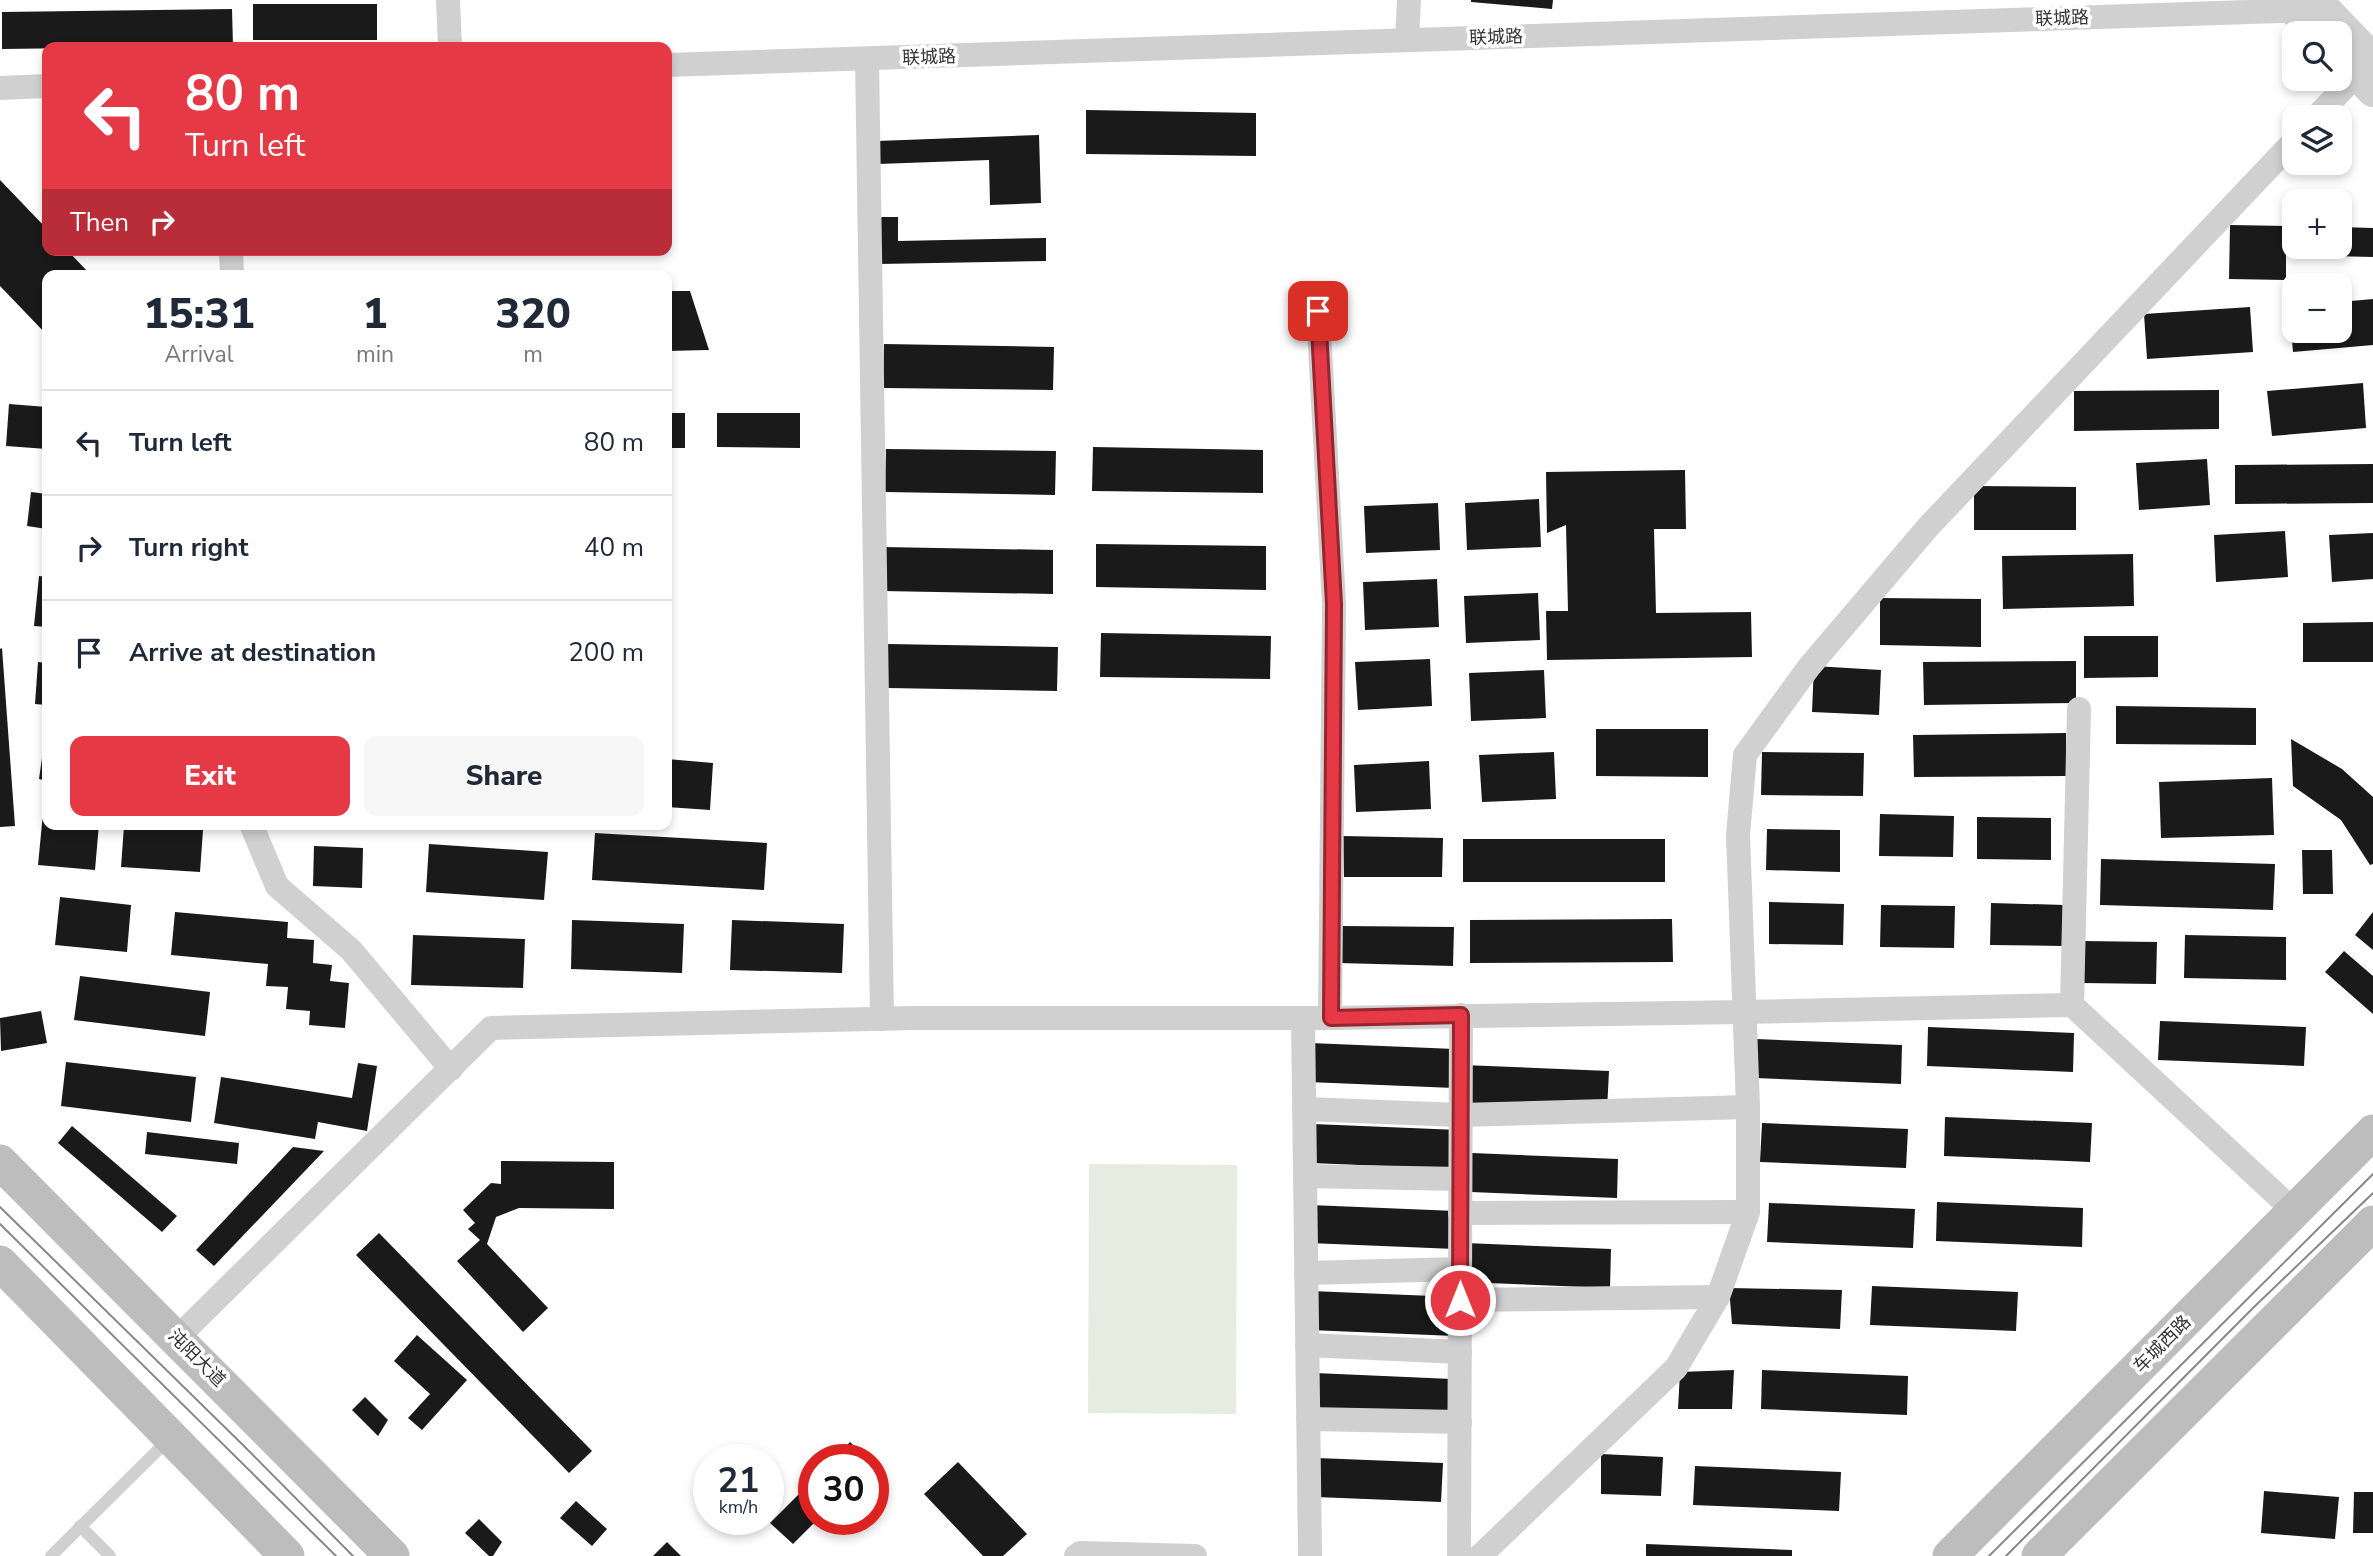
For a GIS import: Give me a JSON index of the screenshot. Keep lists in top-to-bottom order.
{
  "streets": {
    "main road": ["车城西路", "沌阳大道"],
    "street": ["联城路"]
  },
  "page": {
    "map_buttons": ["+", "−"],
    "turn": ["80 m", "Turn left"],
    "then": "Then",
    "eta": [
      "15:31",
      "Arrival",
      "1",
      "min",
      "320",
      "m"
    ],
    "list": [
      {
        "name": "Turn left",
        "value": "80 m"
      },
      {
        "name": "Turn right",
        "value": "40 m"
      },
      {
        "name": "Arrive at destination",
        "value": "200 m"
      }
    ],
    "buttons": ["Exit", "Share"],
    "speed": "21 km/h",
    "limit": "30"
  }
}
